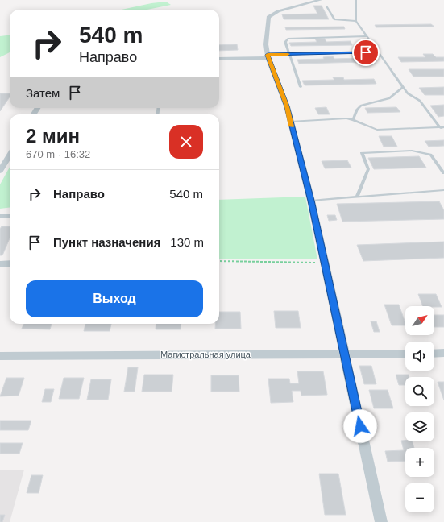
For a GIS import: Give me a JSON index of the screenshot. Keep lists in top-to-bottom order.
{
  "streets": {
    "street": ["Магистральная улица"]
  },
  "north": "top right",
  "page": {
    "turn": ["540 m", "Направо"],
    "then": "Затем",
    "heading": ["2 мин", "670 m · 16:32"],
    "list": [
      {
        "name": "Направо",
        "value": "540 m"
      },
      {
        "name": "Пункт назначения",
        "value": "130 m"
      }
    ],
    "buttons": "Выход",
    "map_buttons": ["+", "−"]
  }
}
